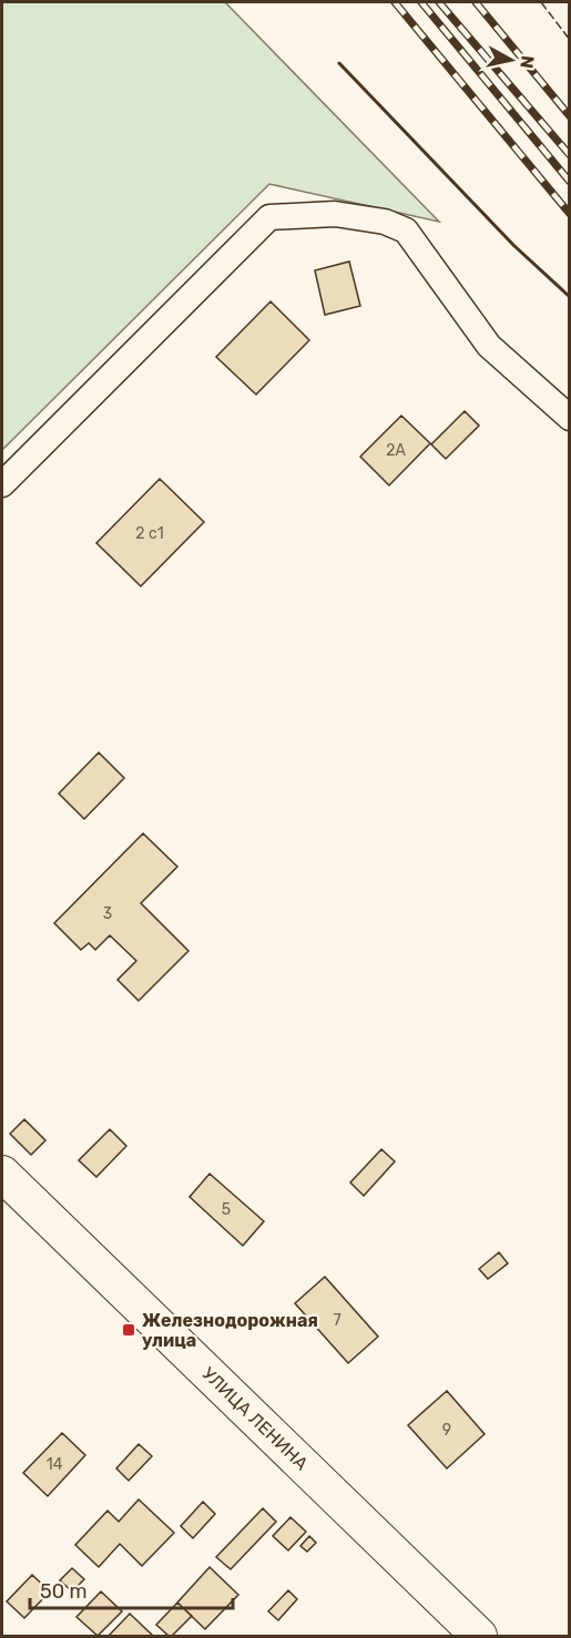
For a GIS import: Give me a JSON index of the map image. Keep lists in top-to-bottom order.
{
  "streets": {
    "street": ["УЛИЦА ЛЕНИНА"]
  },
  "places": {
    "transit": ["Железнодорожная улица"]
  },
  "house_numbers": [
    "2А",
    "2 с1",
    "3",
    "5",
    "7",
    "9",
    "14"
  ],
  "scale_bar": "50 m",
  "north": "right"
}
